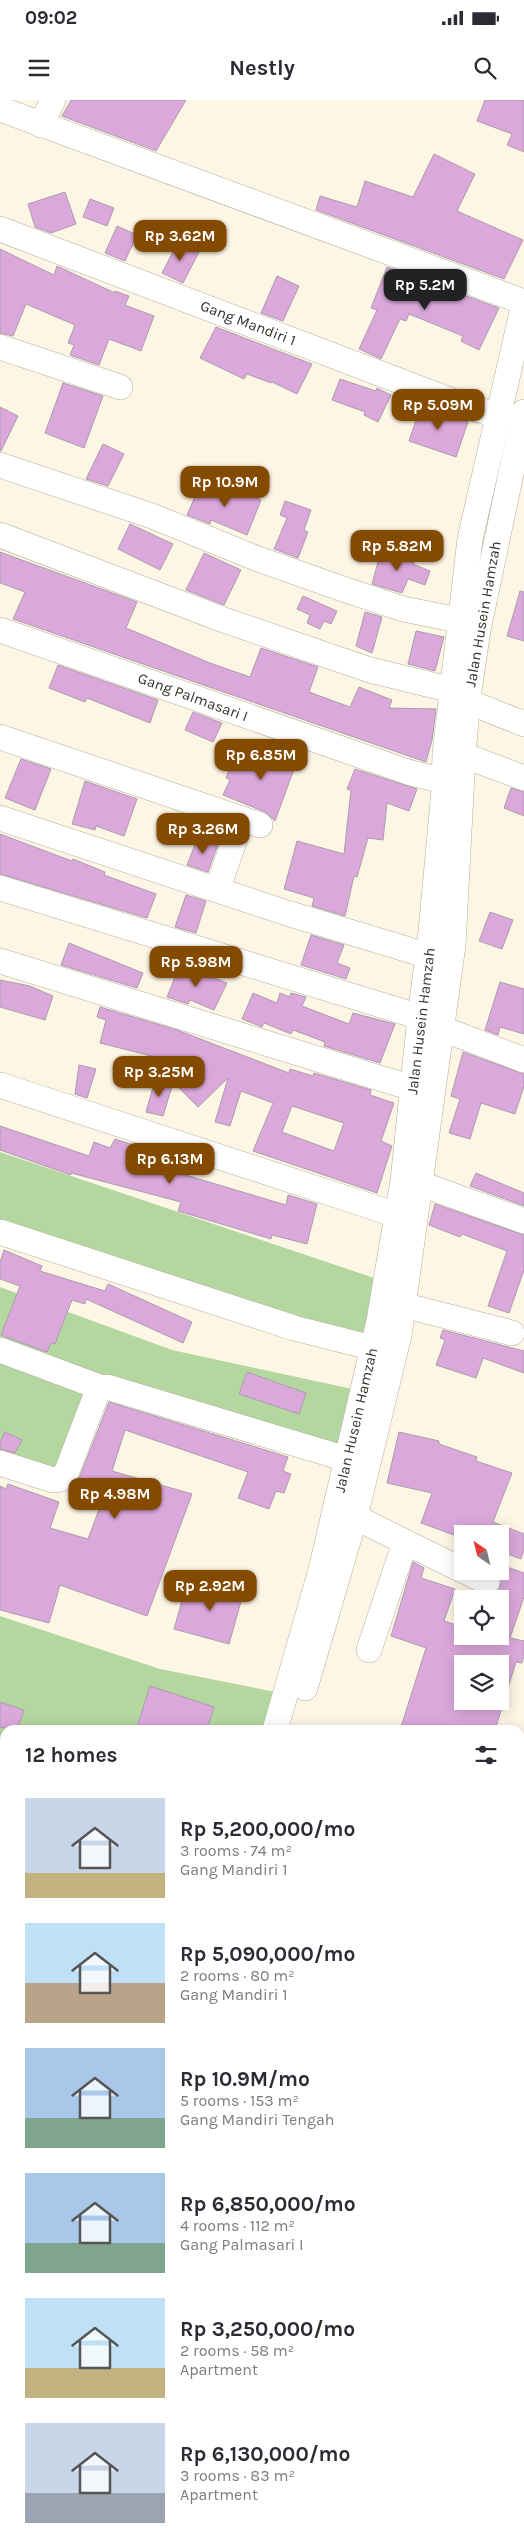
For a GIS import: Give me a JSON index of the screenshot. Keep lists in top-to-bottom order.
{
  "streets": {
    "street": ["Gang Mandiri 1", "Jalan Husein Hamzah", "Gang Palmasari I"]
  },
  "crossings": [
    ["Gang Mandiri 1", "Jalan Husein Hamzah"],
    ["Jalan Husein Hamzah", "Gang Palmasari I"]
  ],
  "north": "top left",
  "page": {
    "status": "09:02",
    "header": "Nestly",
    "price": [
      "Rp 3.62M",
      "Rp 5.2M",
      "Rp 5.09M",
      "Rp 10.9M",
      "Rp 5.82M",
      "Rp 6.85M",
      "Rp 3.26M",
      "Rp 5.98M",
      "Rp 3.25M",
      "Rp 6.13M",
      "Rp 4.98M",
      "Rp 2.92M"
    ],
    "heading": "12 homes",
    "list": [
      {
        "name": "Rp 5,200,000/mo",
        "note": "3 rooms · 74 m² · Gang Mandiri 1"
      },
      {
        "name": "Rp 5,090,000/mo",
        "note": "2 rooms · 80 m² · Gang Mandiri 1"
      },
      {
        "name": "Rp 10.9M/mo",
        "note": "5 rooms · 153 m² · Gang Mandiri Tengah"
      },
      {
        "name": "Rp 6,850,000/mo",
        "note": "4 rooms · 112 m² · Gang Palmasari I"
      },
      {
        "name": "Rp 3,250,000/mo",
        "note": "2 rooms · 58 m² · Apartment"
      },
      {
        "name": "Rp 6,130,000/mo",
        "note": "3 rooms · 83 m² · Apartment"
      }
    ]
  }
}
